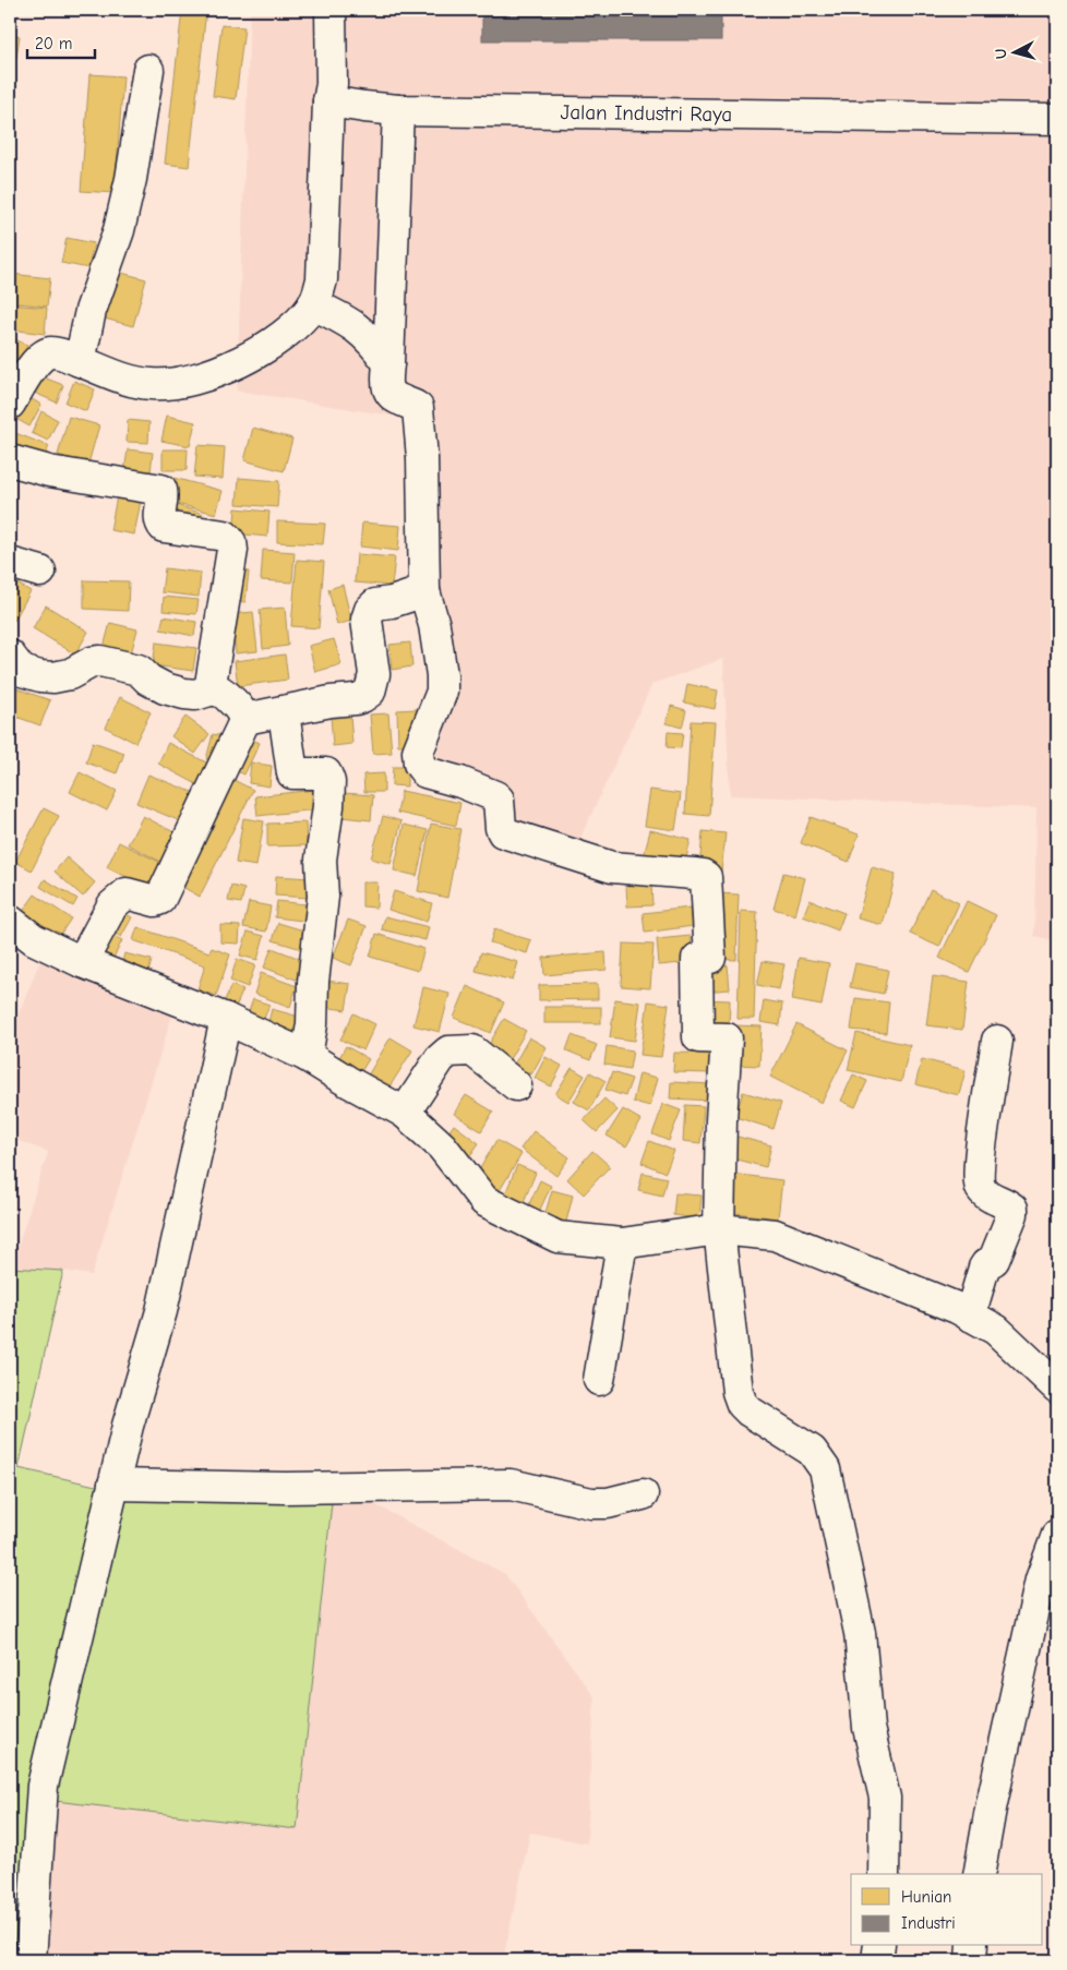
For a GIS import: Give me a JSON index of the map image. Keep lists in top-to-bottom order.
{
  "streets": {
    "street": ["Jalan Industri Raya"]
  },
  "legend": ["Hunian", "Industri"],
  "scale_bar": "20 m",
  "north": "left"
}
